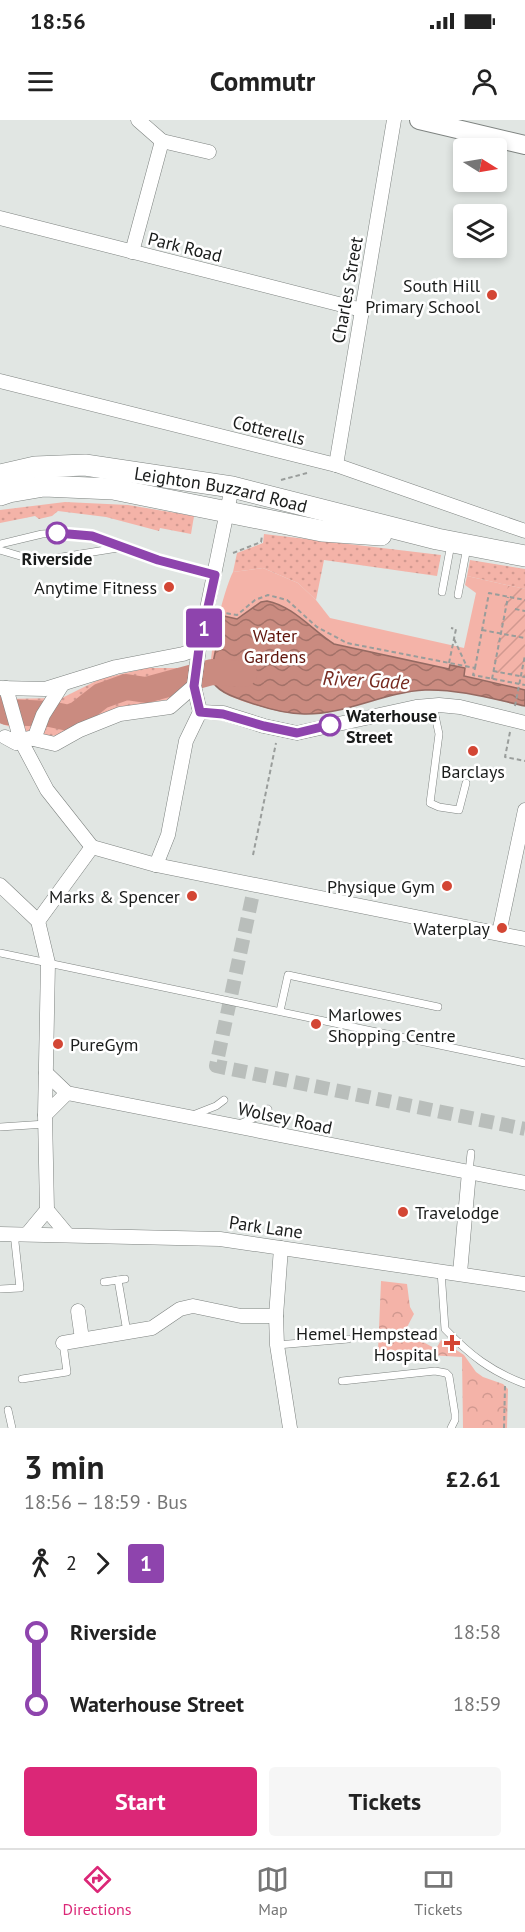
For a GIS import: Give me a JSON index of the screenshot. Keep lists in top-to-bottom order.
{
  "streets": {
    "main road": ["Leighton Buzzard Road"],
    "street": [
      "Park Road",
      "Charles Street",
      "Cotterells",
      "Wolsey Road",
      "Park Lane"
    ]
  },
  "crossings": [
    ["Park Road", "Charles Street"],
    ["Charles Street", "Cotterells"]
  ],
  "water": ["River Gade"],
  "parks": ["Water Gardens"],
  "places": {
    "other": [
      "South Hill Primary School",
      "Riverside",
      "Anytime Fitness",
      "Waterhouse Street",
      "Barclays",
      "Physique Gym",
      "Marks & Spencer",
      "Waterplay",
      "Marlowes Shopping Centre",
      "PureGym",
      "Travelodge"
    ],
    "health": ["Hemel Hempstead Hospital"]
  },
  "lines": ["bus line 1"],
  "north": "right",
  "page": {
    "status": "18:56",
    "header": "Commutr",
    "on_map": "1",
    "heading": ["3 min", "18:56 – 18:59 · Bus", "£2.61"],
    "legs": ["2", "1"],
    "list": [
      {
        "name": "Riverside",
        "value": "18:58"
      },
      {
        "name": "Waterhouse Street",
        "value": "18:59"
      }
    ],
    "buttons": ["Start", "Tickets"],
    "tabs": ["Directions", "Map", "Tickets"]
  }
}
